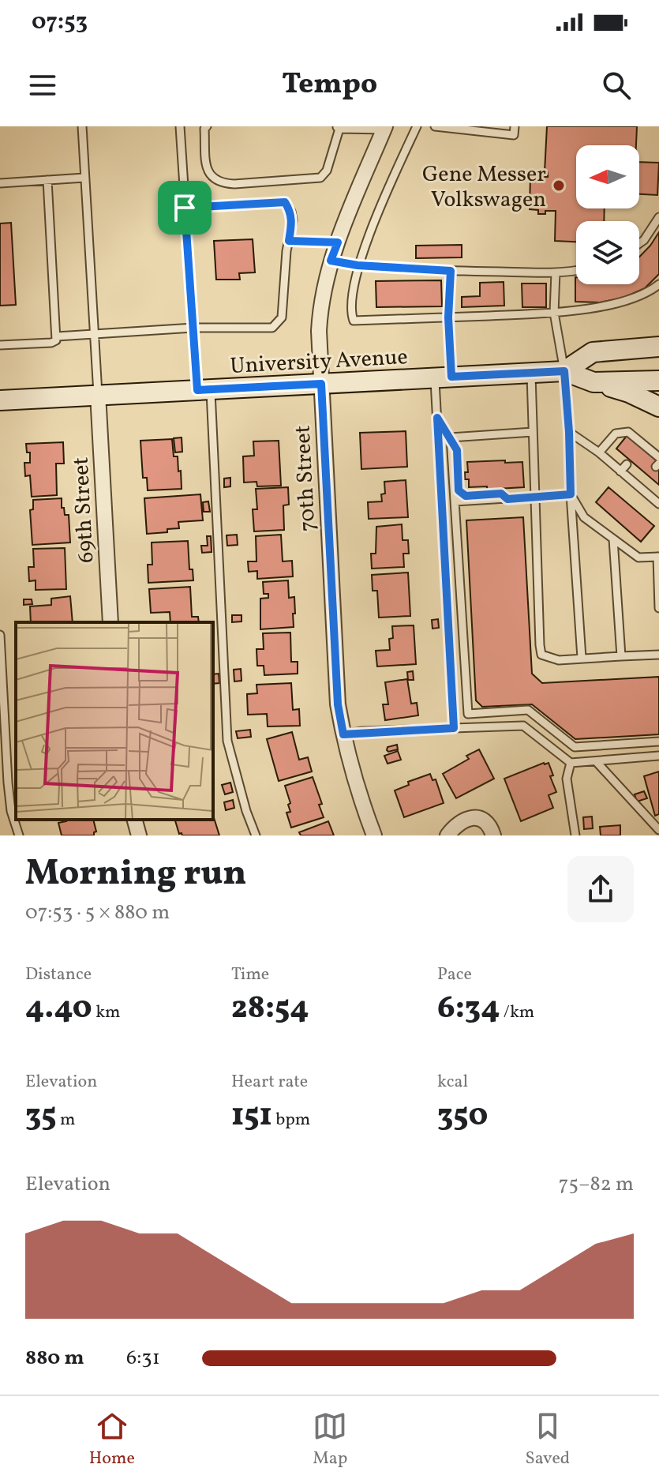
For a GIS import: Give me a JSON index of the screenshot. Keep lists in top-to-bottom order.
{
  "streets": {
    "main road": ["University Avenue"],
    "street": ["70th Street", "69th Street"]
  },
  "crossings": [
    ["University Avenue", "70th Street"],
    ["University Avenue", "69th Street"]
  ],
  "places": ["Gene Messer Volkswagen"],
  "north": "left",
  "page": {
    "status": "07:53",
    "header": "Tempo",
    "heading": ["Morning run", "07:53 · 5 × 880 m"],
    "stats": [
      ["Distance", "4.40 km"],
      ["Time", "28:54"],
      ["Pace", "6:34 /km"],
      ["Elevation", "35 m"],
      ["Heart rate", "151 bpm"],
      ["kcal", "350"]
    ],
    "chart": ["Elevation", "75–82 m"],
    "list": [
      {
        "name": "880 m",
        "note": "6:31"
      }
    ],
    "tabs": ["Home", "Map", "Saved"]
  }
}
